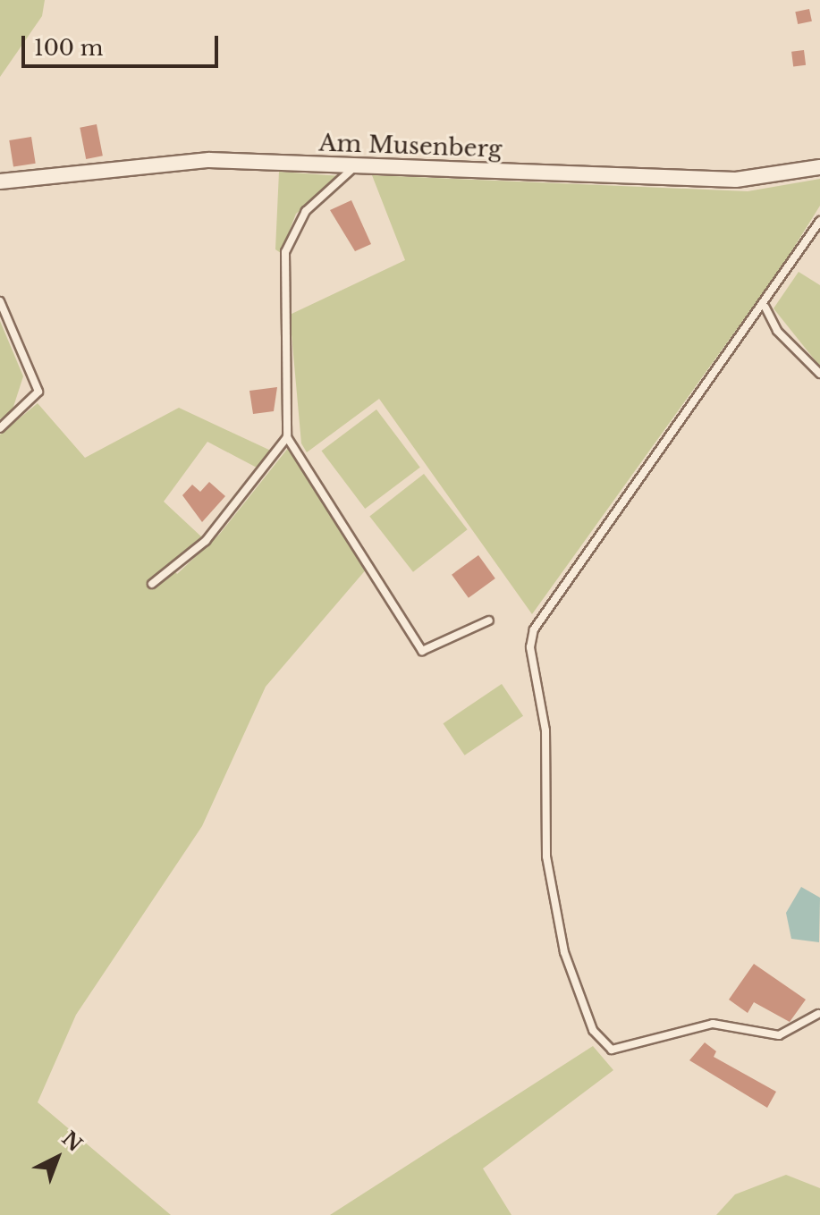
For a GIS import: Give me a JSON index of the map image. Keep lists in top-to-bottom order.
{
  "streets": {
    "street": ["Am Musenberg"]
  },
  "scale_bar": "100 m",
  "north": "top right"
}
